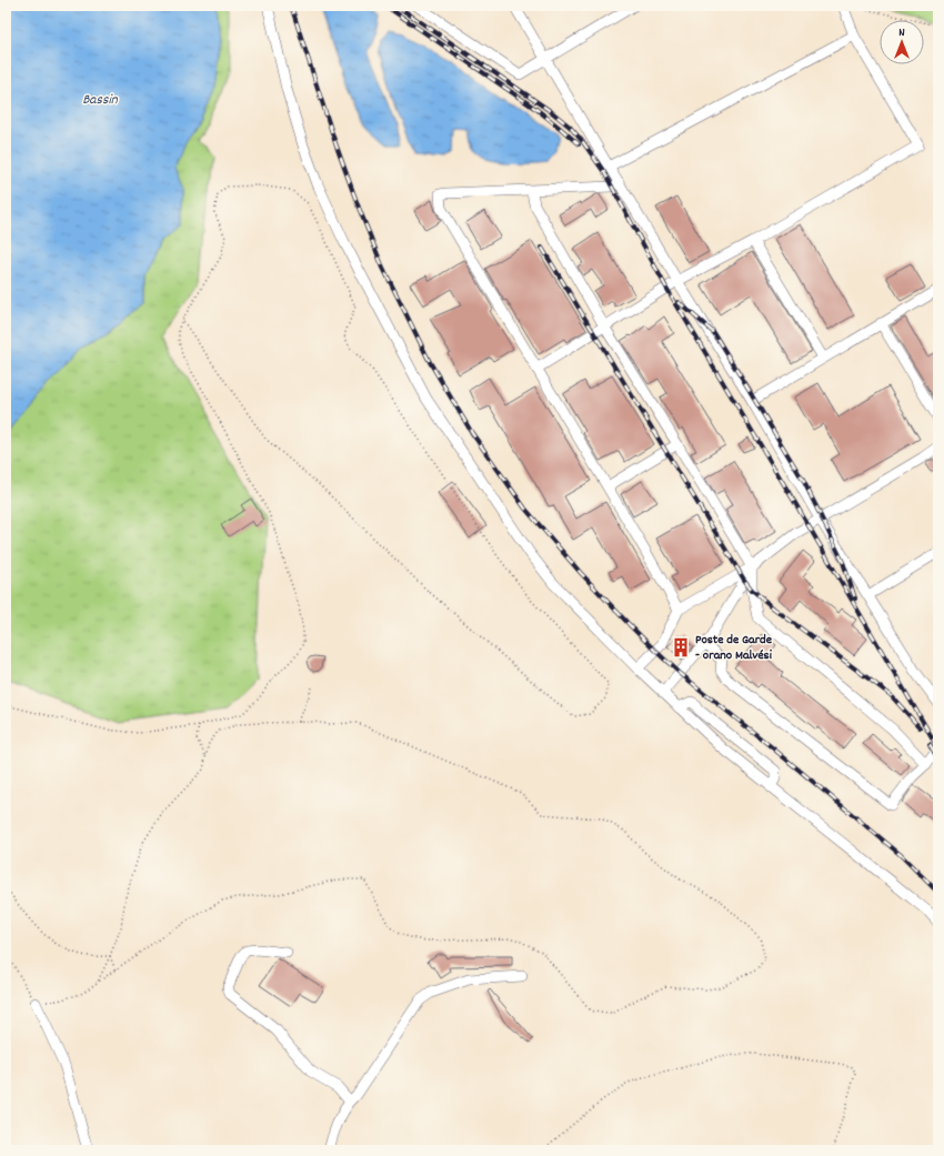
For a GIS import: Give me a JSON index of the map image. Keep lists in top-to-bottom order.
{
  "water": ["Bassin"],
  "places": {
    "building": ["Poste de Garde - orano Malvési"]
  },
  "north": "top"
}
